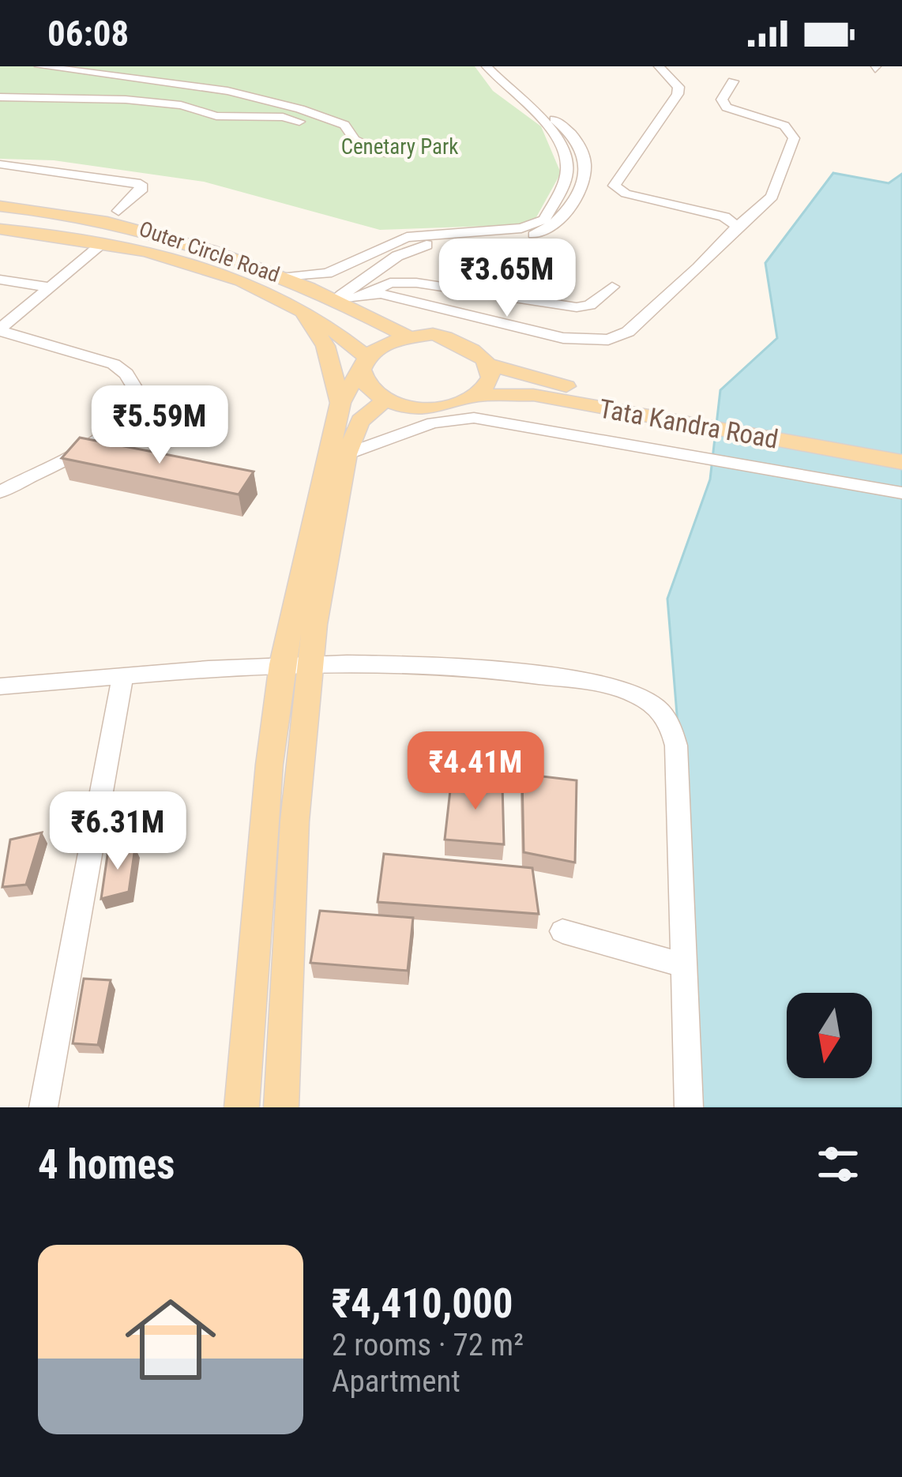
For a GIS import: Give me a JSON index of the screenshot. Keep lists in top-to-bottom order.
{
  "streets": {
    "main road": ["Outer Circle Road", "Tata Kandra Road"]
  },
  "crossings": [
    ["Outer Circle Road", "Tata Kandra Road"]
  ],
  "parks": ["Cenetary Park"],
  "north": "bottom",
  "page": {
    "status": "06:08",
    "price": [
      "₹3.65M",
      "₹5.59M",
      "₹4.41M",
      "₹6.31M"
    ],
    "heading": "4 homes",
    "list": [
      {
        "name": "₹4,410,000",
        "note": "2 rooms · 72 m² · Apartment"
      }
    ]
  }
}
